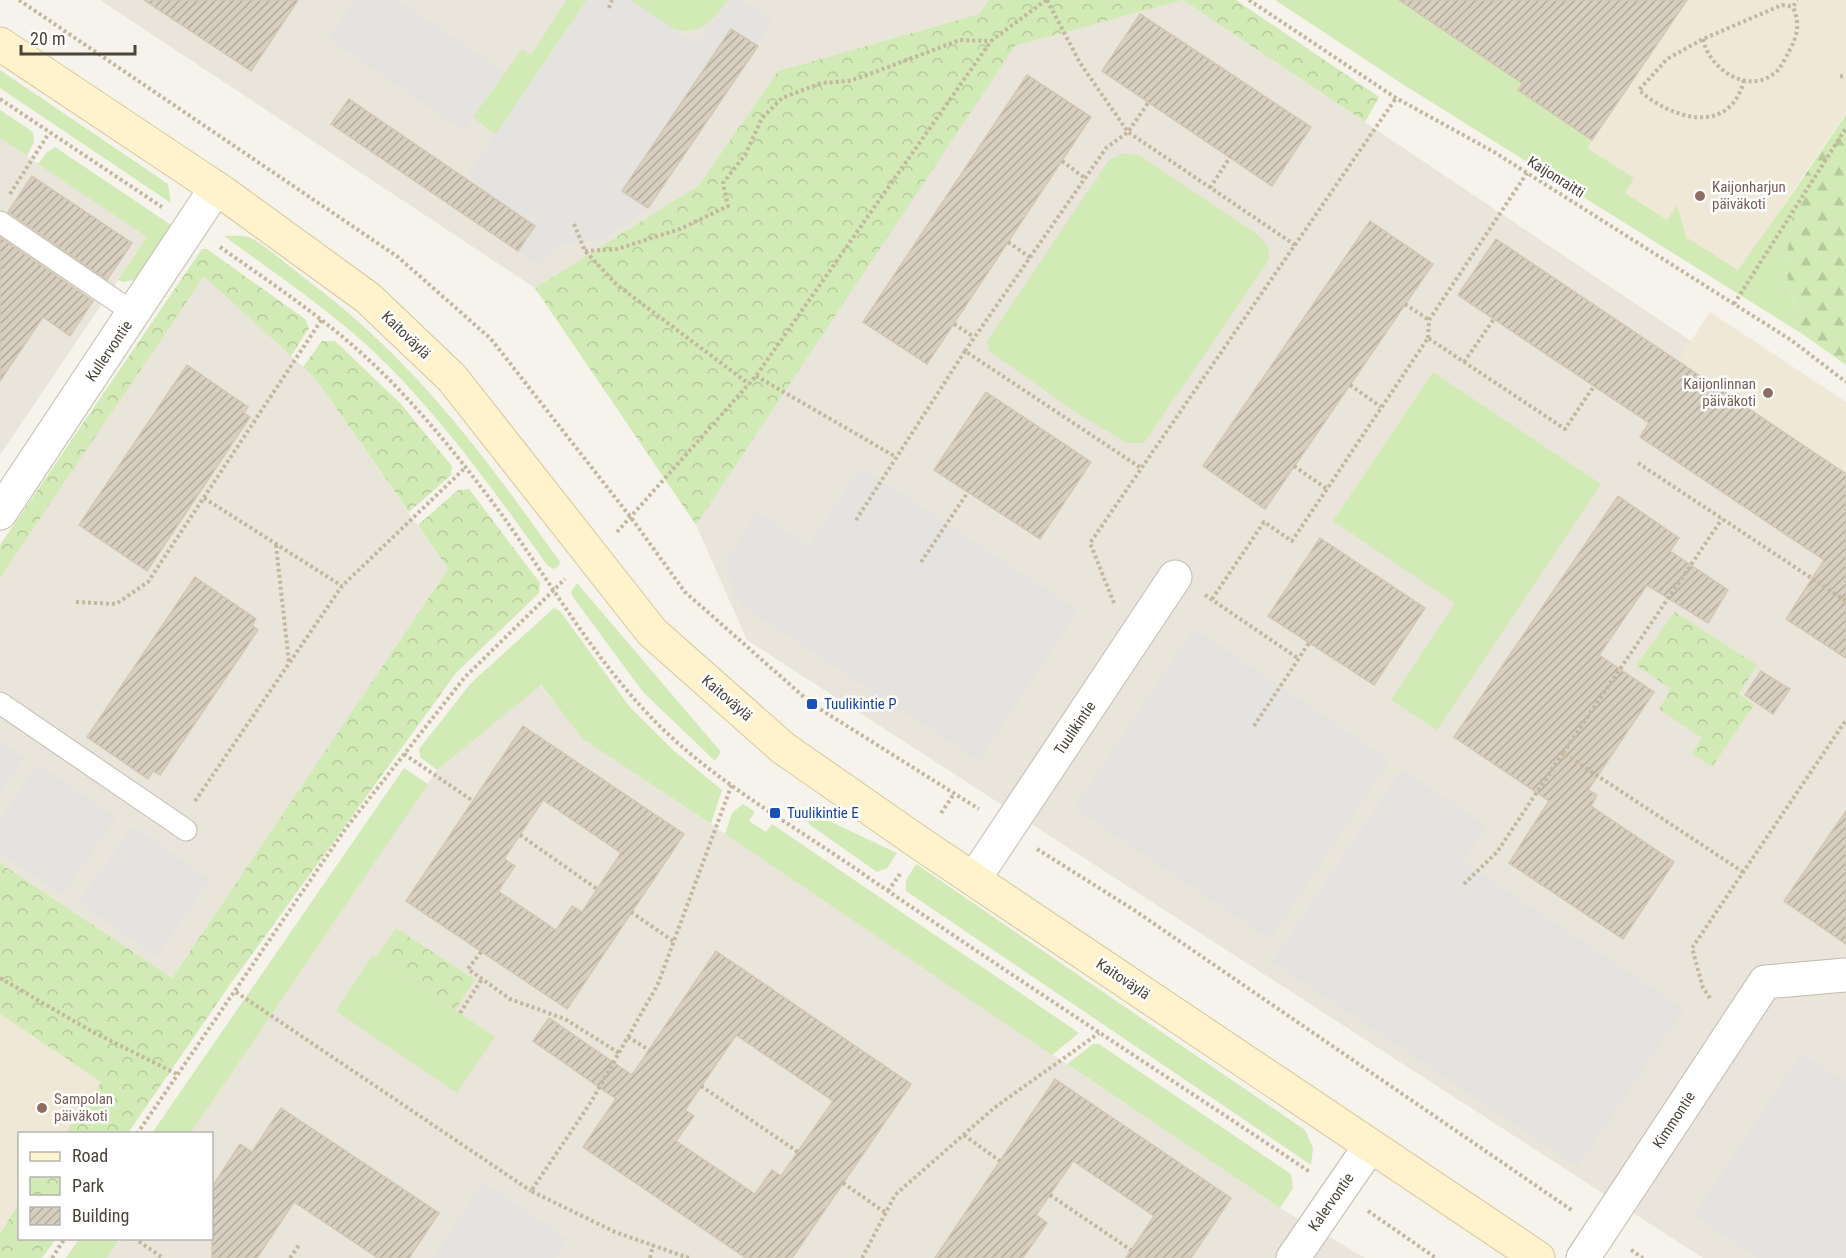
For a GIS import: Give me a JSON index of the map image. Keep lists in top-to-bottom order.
{
  "streets": {
    "street": [
      "Kaitoväylä",
      "Kullervontie",
      "Tuulikintie",
      "Kimmontie",
      "Kalervontie"
    ],
    "path": ["Kaijonraitti"]
  },
  "crossings": [
    ["Kaitoväylä", "Kullervontie"],
    ["Kaitoväylä", "Tuulikintie"],
    ["Kaitoväylä", "Kalervontie"]
  ],
  "places": {
    "other": ["Kaijonharjun päiväkoti", "Kaijonlinnan päiväkoti", "Sampolan päiväkoti"],
    "transit": ["Tuulikintie P", "Tuulikintie E"]
  },
  "legend": ["Road", "Park", "Building"],
  "scale_bar": "20 m"
}
